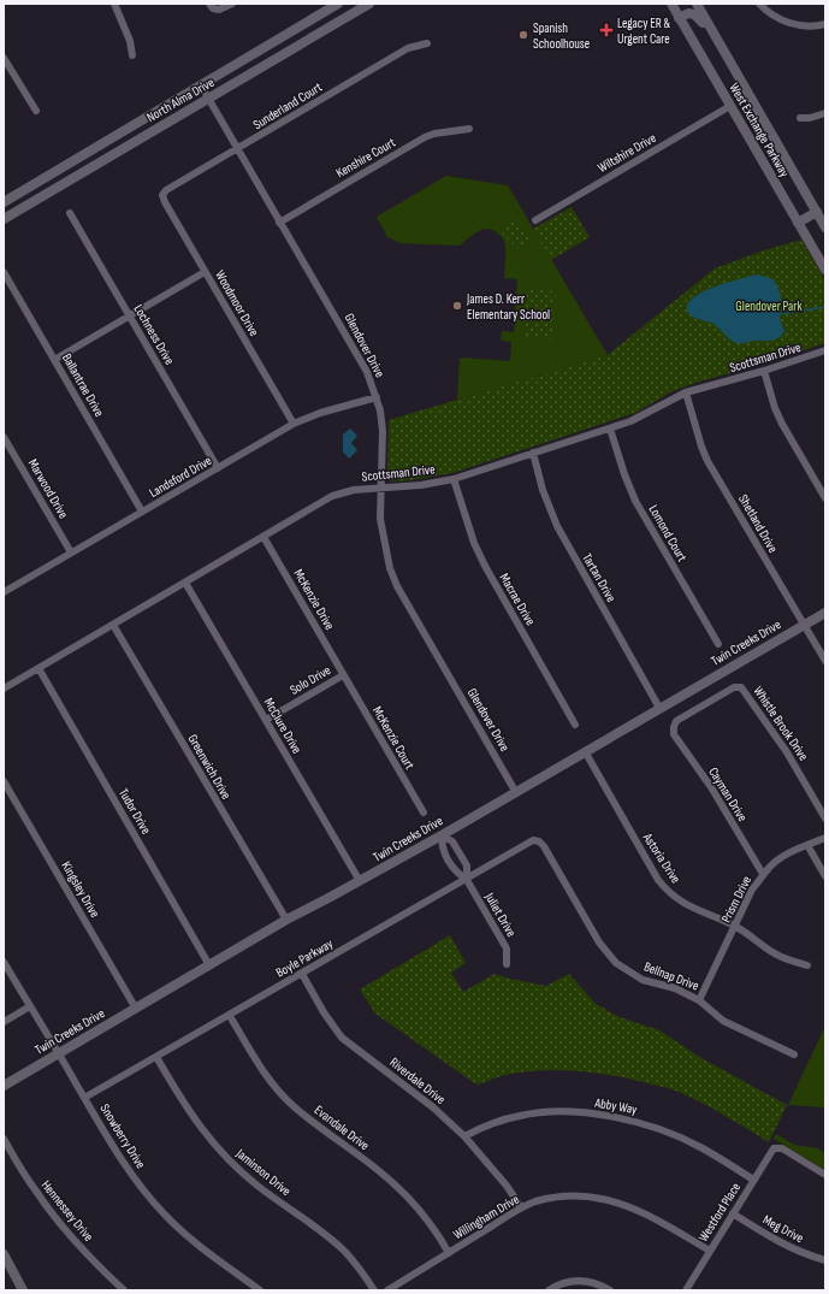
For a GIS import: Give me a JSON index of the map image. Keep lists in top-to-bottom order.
{
  "streets": {
    "main road": ["North Alma Drive", "West Exchange Parkway", "Twin Creeks Drive"],
    "street": [
      "Sunderland Court",
      "Wiltshire Drive",
      "Kenshire Court",
      "Woodmoor Drive",
      "Lochness Drive",
      "Glendover Drive",
      "Scottsman Drive",
      "Ballantrae Drive",
      "Landsford Drive",
      "Marwood Drive",
      "Shetland Drive",
      "Lomond Court",
      "Tartan Drive",
      "McKenzie Drive",
      "Macrae Drive",
      "Solo Drive",
      "Whistle Brook Drive",
      "McClure Drive",
      "McKenzie Court",
      "Greenwich Drive",
      "Cayman Drive",
      "Tudor Drive",
      "Astoria Drive",
      "Kingsley Drive",
      "Prism Drive",
      "Juliet Drive",
      "Boyle Parkway",
      "Bellnap Drive",
      "Riverdale Drive",
      "Abby Way",
      "Evandale Drive",
      "Snowberry Drive",
      "Jaminson Drive",
      "Hennessey Drive",
      "Westford Place",
      "Willingham Drive",
      "Meg Drive"
    ]
  },
  "crossings": [
    ["North Alma Drive", "Glendover Drive"],
    ["Sunderland Court", "Woodmoor Drive"],
    ["Sunderland Court", "Glendover Drive"],
    ["West Exchange Parkway", "Wiltshire Drive"],
    ["Kenshire Court", "Glendover Drive"],
    ["Woodmoor Drive", "Landsford Drive"],
    ["Lochness Drive", "Landsford Drive"],
    ["Glendover Drive", "Scottsman Drive"],
    ["Glendover Drive", "Landsford Drive"],
    ["Glendover Drive", "Twin Creeks Drive"],
    ["Scottsman Drive", "Shetland Drive"],
    ["Scottsman Drive", "Lomond Court"],
    ["Scottsman Drive", "Tartan Drive"],
    ["Scottsman Drive", "McKenzie Drive"],
    ["Scottsman Drive", "Macrae Drive"],
    ["Scottsman Drive", "McClure Drive"],
    ["Scottsman Drive", "Greenwich Drive"],
    ["Scottsman Drive", "Tudor Drive"],
    ["Ballantrae Drive", "Landsford Drive"],
    ["Landsford Drive", "Marwood Drive"],
    ["Shetland Drive", "Twin Creeks Drive"],
    ["Tartan Drive", "Twin Creeks Drive"],
    ["McKenzie Drive", "Solo Drive"],
    ["McKenzie Drive", "McKenzie Court"],
    ["Twin Creeks Drive", "McClure Drive"],
    ["Twin Creeks Drive", "Greenwich Drive"],
    ["Twin Creeks Drive", "Tudor Drive"],
    ["Twin Creeks Drive", "Astoria Drive"],
    ["Twin Creeks Drive", "Kingsley Drive"],
    ["Twin Creeks Drive", "Juliet Drive"],
    ["Twin Creeks Drive", "Snowberry Drive"],
    ["Solo Drive", "McClure Drive"],
    ["Solo Drive", "McKenzie Court"],
    ["Whistle Brook Drive", "Cayman Drive"],
    ["Cayman Drive", "Prism Drive"],
    ["Astoria Drive", "Prism Drive"],
    ["Prism Drive", "Bellnap Drive"],
    ["Juliet Drive", "Boyle Parkway"],
    ["Boyle Parkway", "Bellnap Drive"],
    ["Boyle Parkway", "Riverdale Drive"],
    ["Boyle Parkway", "Evandale Drive"],
    ["Boyle Parkway", "Snowberry Drive"],
    ["Boyle Parkway", "Jaminson Drive"],
    ["Riverdale Drive", "Abby Way"],
    ["Riverdale Drive", "Willingham Drive"],
    ["Abby Way", "Westford Place"],
    ["Evandale Drive", "Willingham Drive"],
    ["Westford Place", "Willingham Drive"],
    ["Westford Place", "Meg Drive"]
  ],
  "parks": ["Glendover Park"],
  "places": {
    "health": ["Legacy ER & Urgent Care"],
    "other": ["Spanish Schoolhouse", "James D. Kerr Elementary School"]
  }
}
